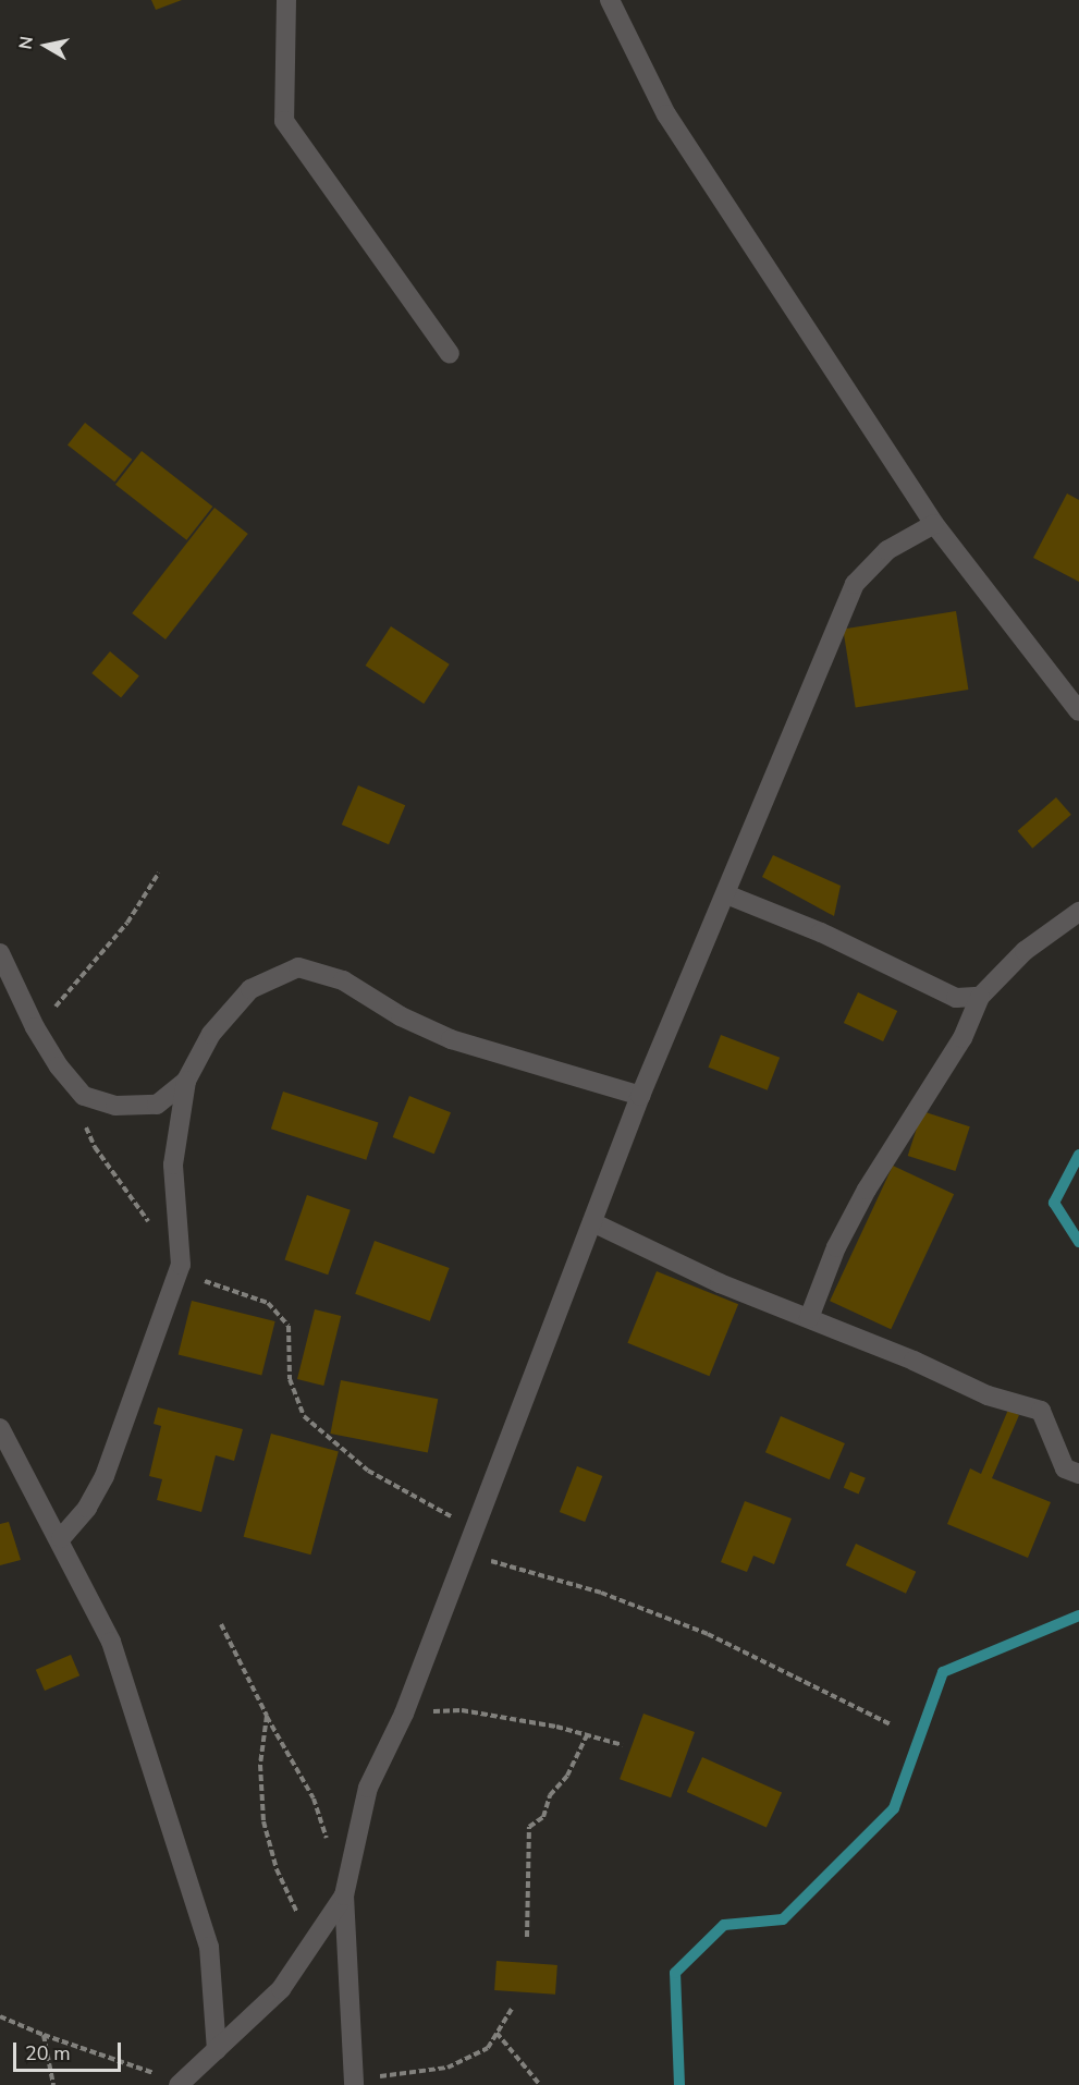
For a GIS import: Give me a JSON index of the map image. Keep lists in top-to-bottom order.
{
  "scale_bar": "20 m",
  "north": "left"
}
